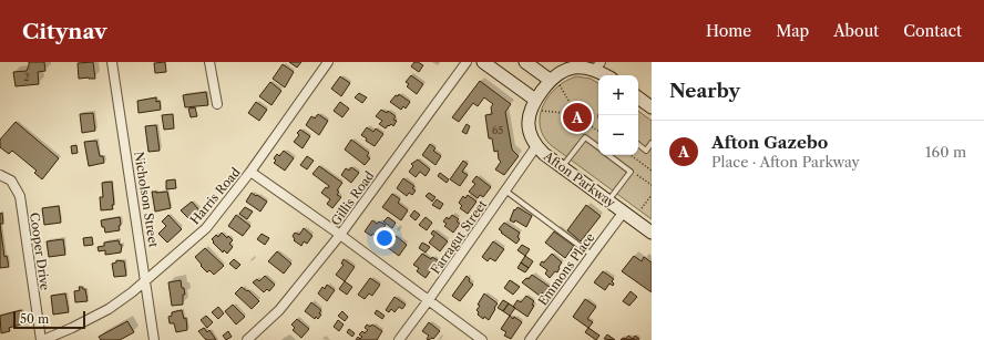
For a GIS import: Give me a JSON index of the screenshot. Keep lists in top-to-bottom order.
{
  "streets": {
    "street": [
      "Afton Parkway",
      "Harris Road",
      "Gillis Road",
      "Nicholson Street",
      "Farragut Street",
      "Cooper Drive",
      "Emmons Place"
    ]
  },
  "crossings": [
    ["Afton Parkway", "Farragut Street"],
    ["Afton Parkway", "Emmons Place"],
    ["Harris Road", "Nicholson Street"],
    ["Harris Road", "Cooper Drive"]
  ],
  "house_numbers": ["2", "65"],
  "scale_bar": "50 m",
  "page": {
    "header": "Citynav",
    "nav": [
      "Home",
      "Map",
      "About",
      "Contact"
    ],
    "heading": "Nearby",
    "map_buttons": ["+", "−"],
    "pins": "A",
    "list": [
      {
        "mark": "A",
        "name": "Afton Gazebo",
        "note": "Place · Afton Parkway",
        "value": "160 m"
      }
    ],
    "scale": "50 m"
  }
}
